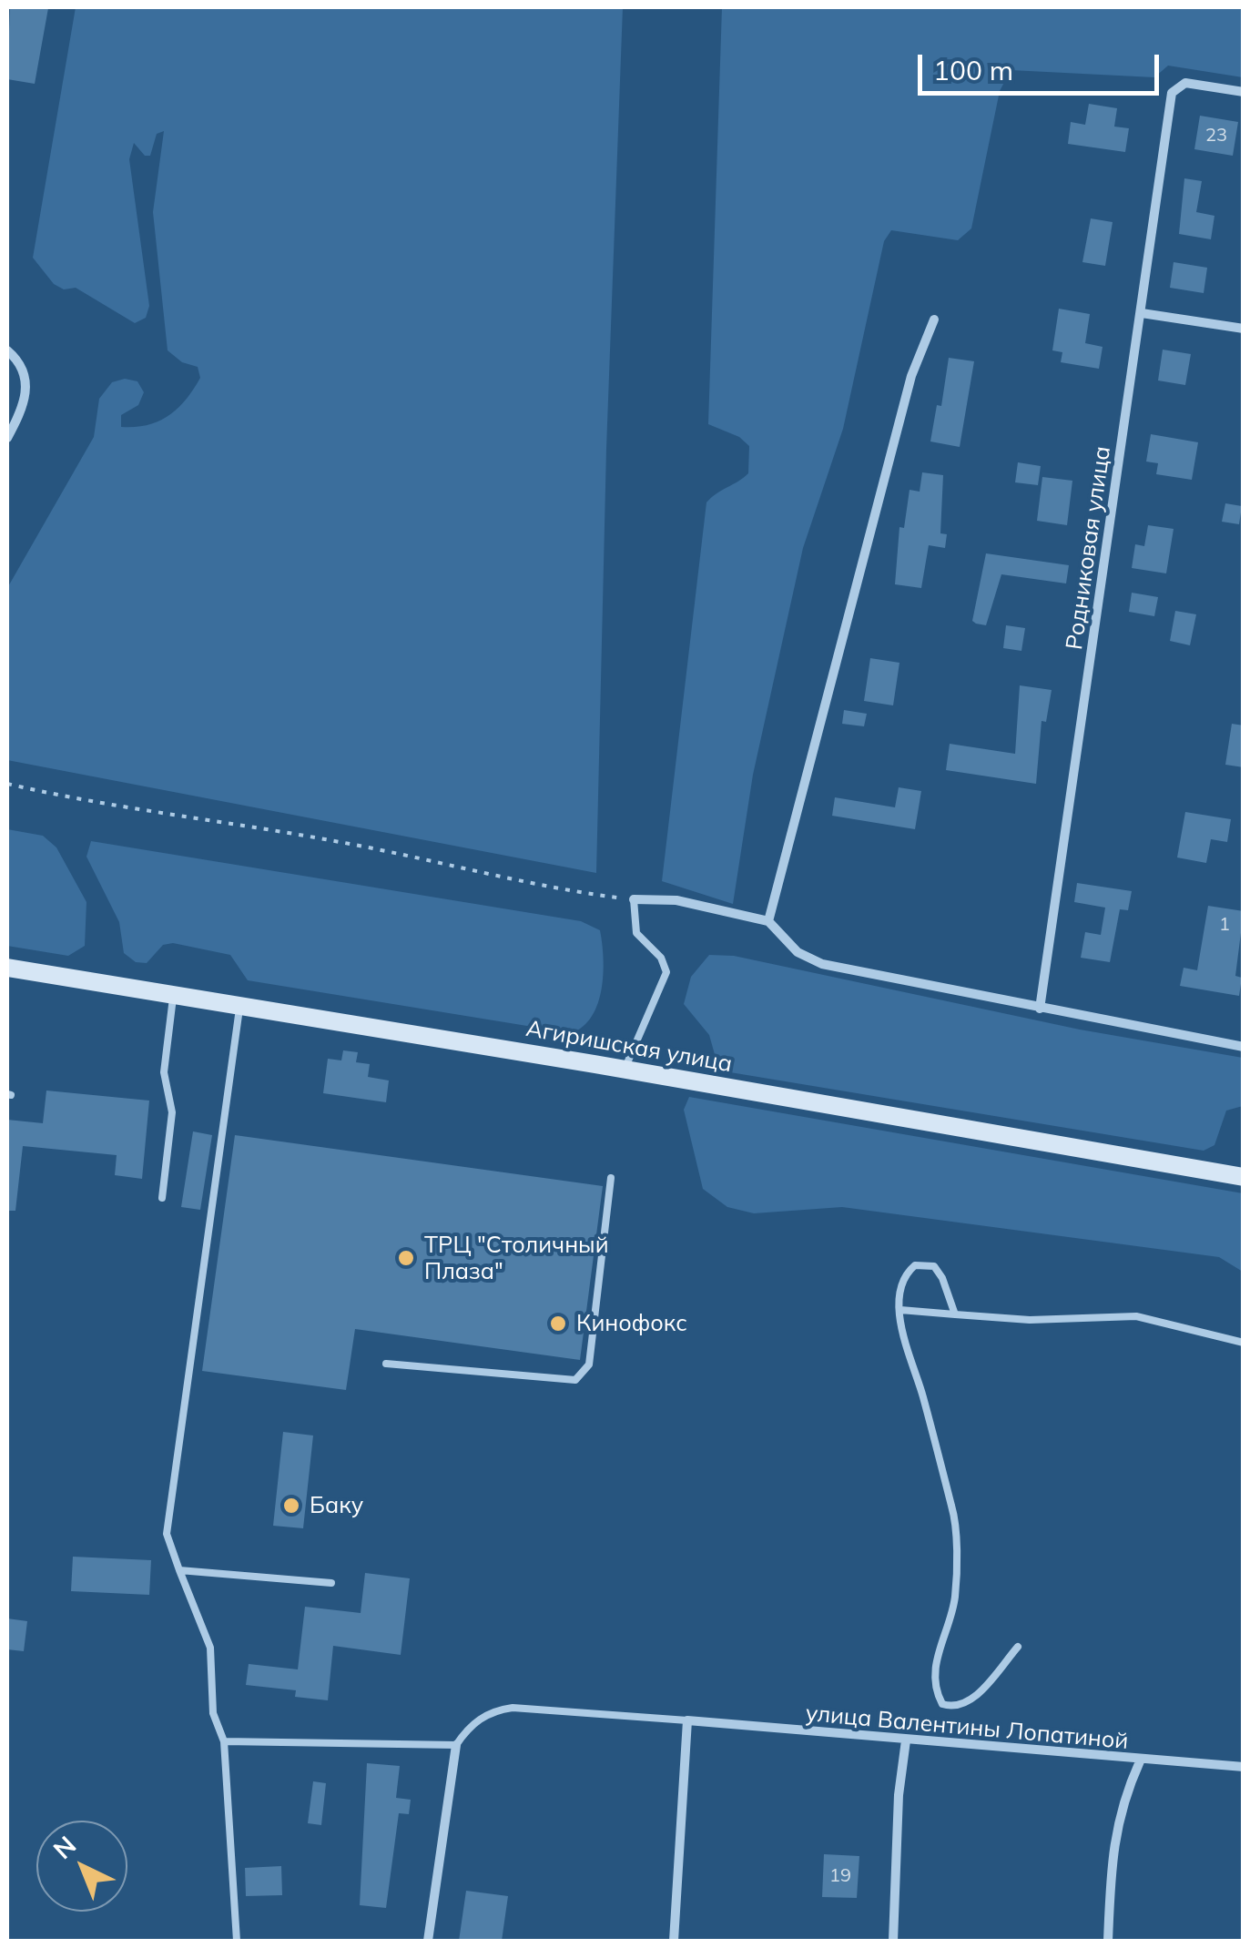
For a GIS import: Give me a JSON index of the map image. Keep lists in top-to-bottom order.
{
  "streets": {
    "street": ["Родниковая улица", "Агиришская улица", "улица Валентины Лопатиной"]
  },
  "places": ["ТРЦ \"Столичный Плаза\"", "Кинофокс", "Баку"],
  "house_numbers": ["23", "1", "19"],
  "scale_bar": "100 m",
  "north": "top left"
}
